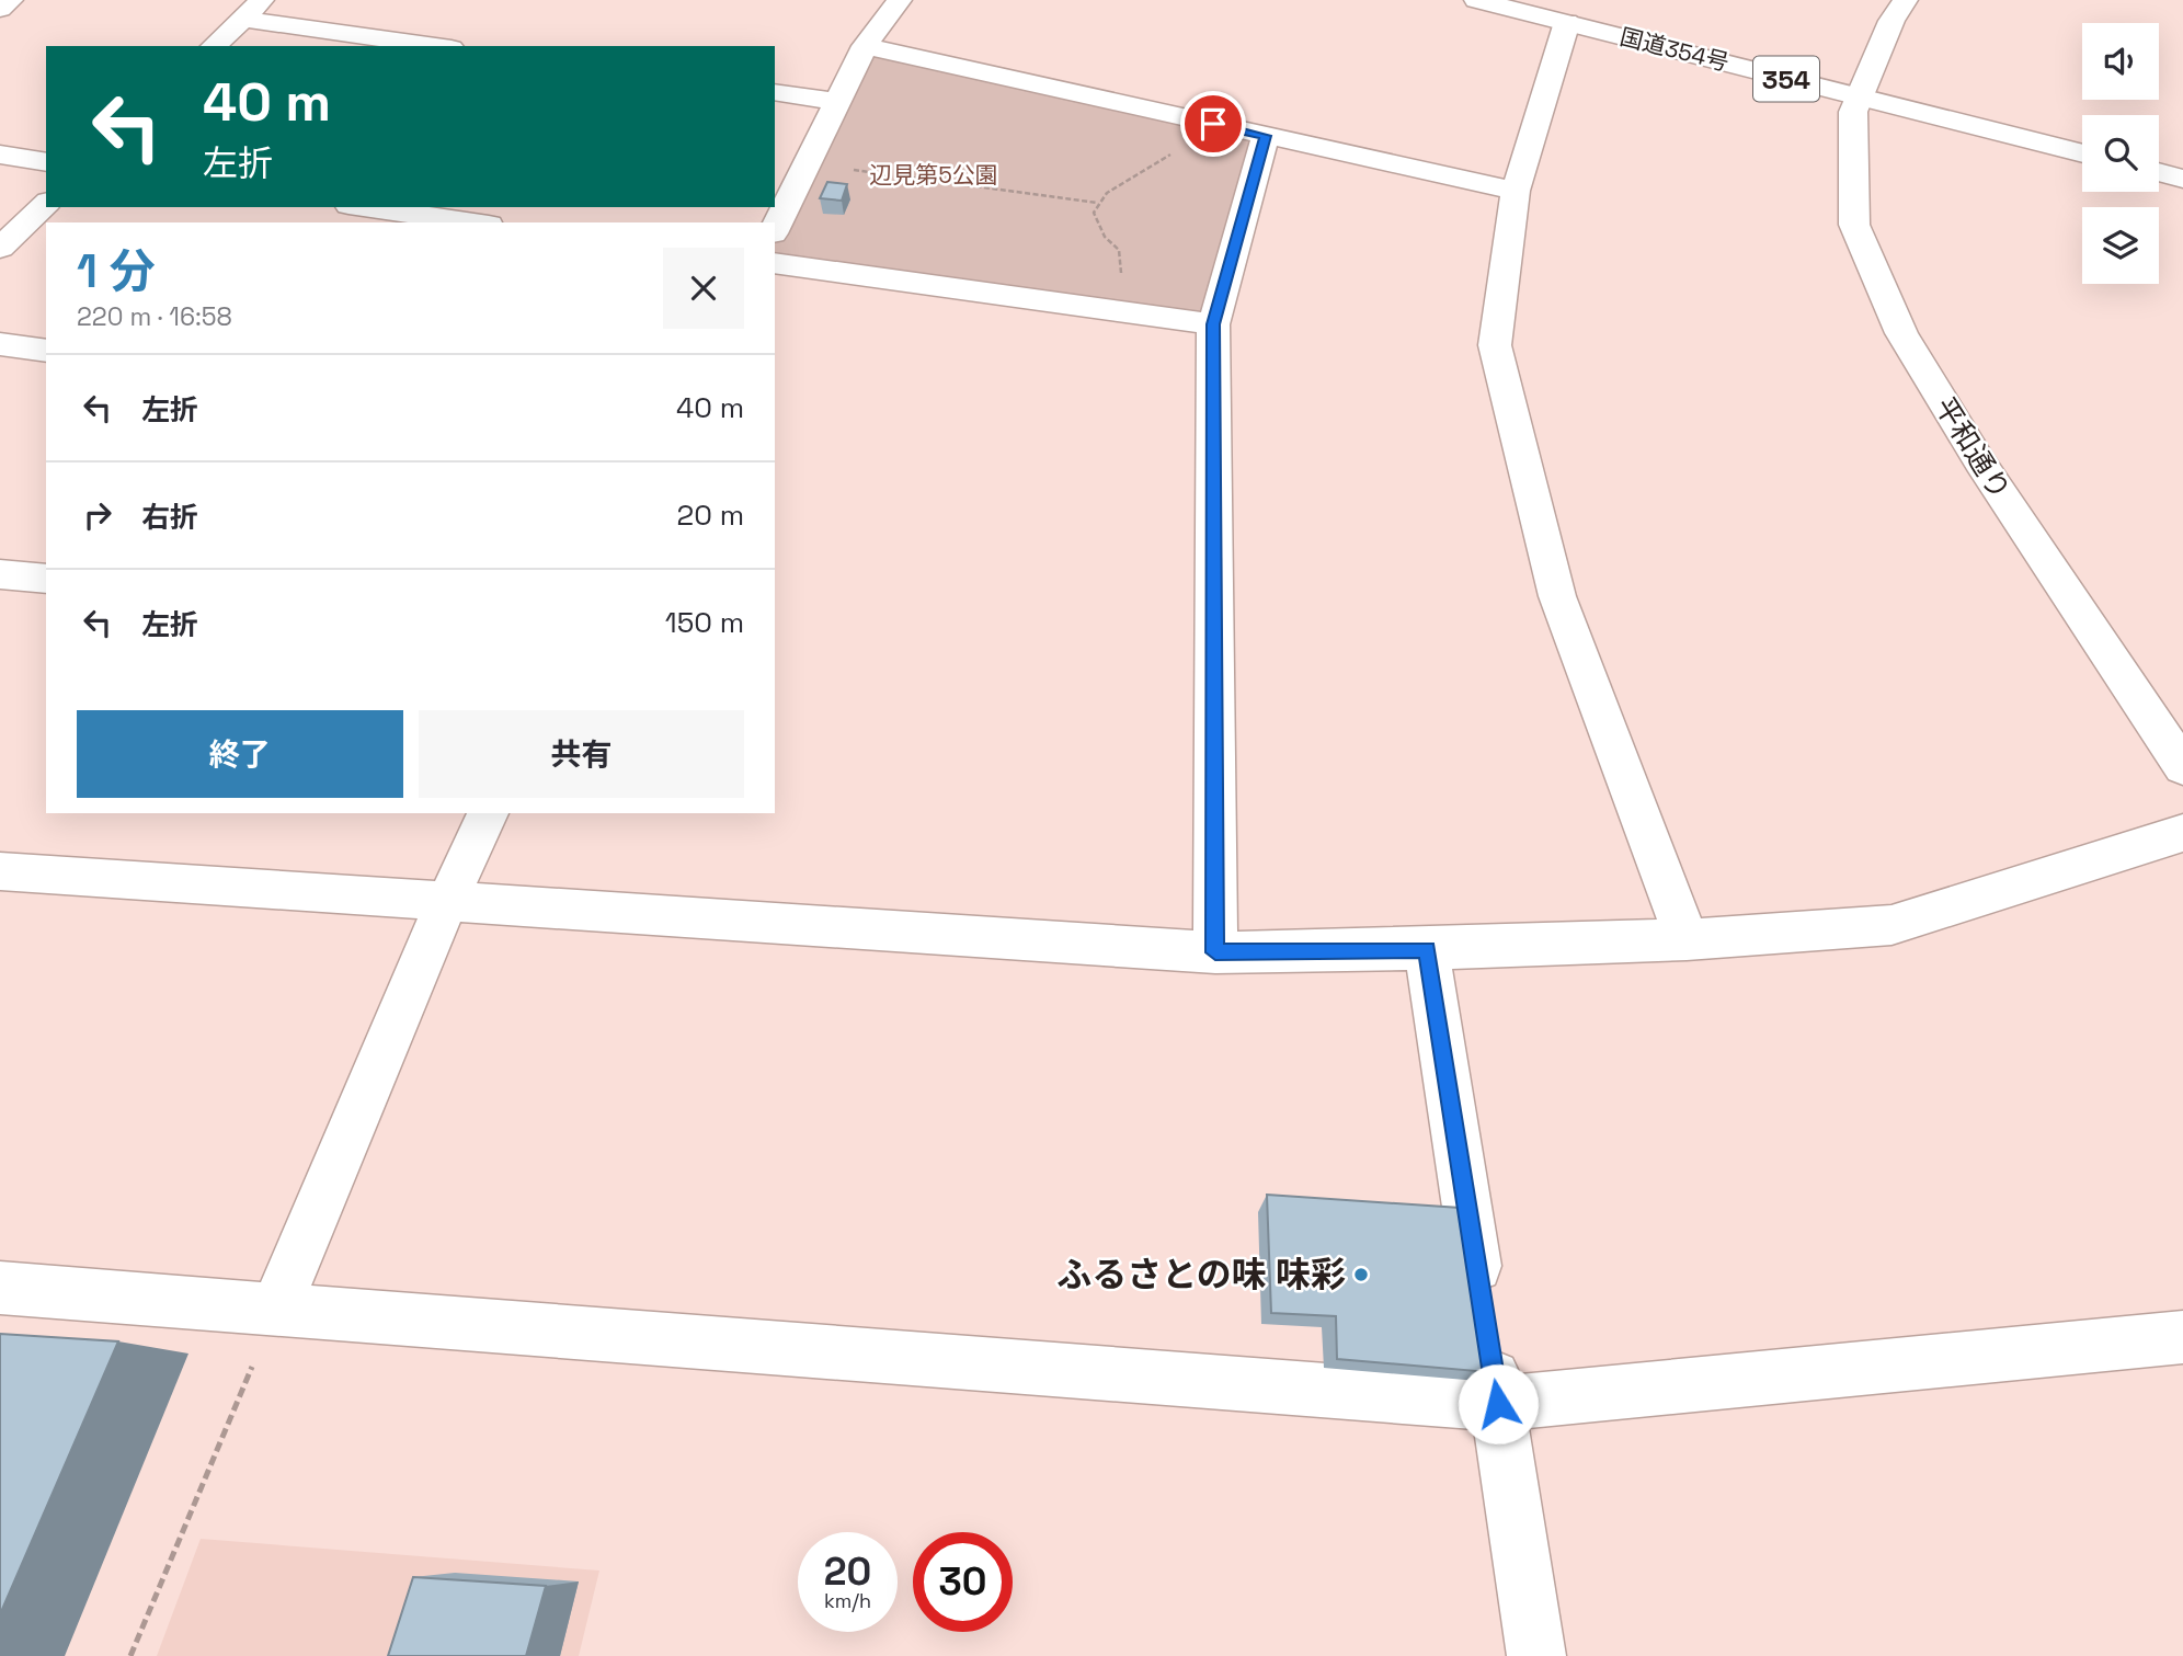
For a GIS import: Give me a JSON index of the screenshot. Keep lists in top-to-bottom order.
{
  "streets": {
    "main road": ["国道354号", "354", "平和通り"]
  },
  "crossings": [
    ["国道354号", "平和通り"]
  ],
  "parks": ["辺見第5公園"],
  "places": ["ふるさとの味 味彩"],
  "page": {
    "turn": ["40 m", "左折"],
    "heading": ["1 分", "220 m · 16:58"],
    "list": [
      {
        "name": "左折",
        "value": "40 m"
      },
      {
        "name": "右折",
        "value": "20 m"
      },
      {
        "name": "左折",
        "value": "150 m"
      }
    ],
    "buttons": ["終了", "共有"],
    "speed": "20 km/h",
    "limit": "30"
  }
}
